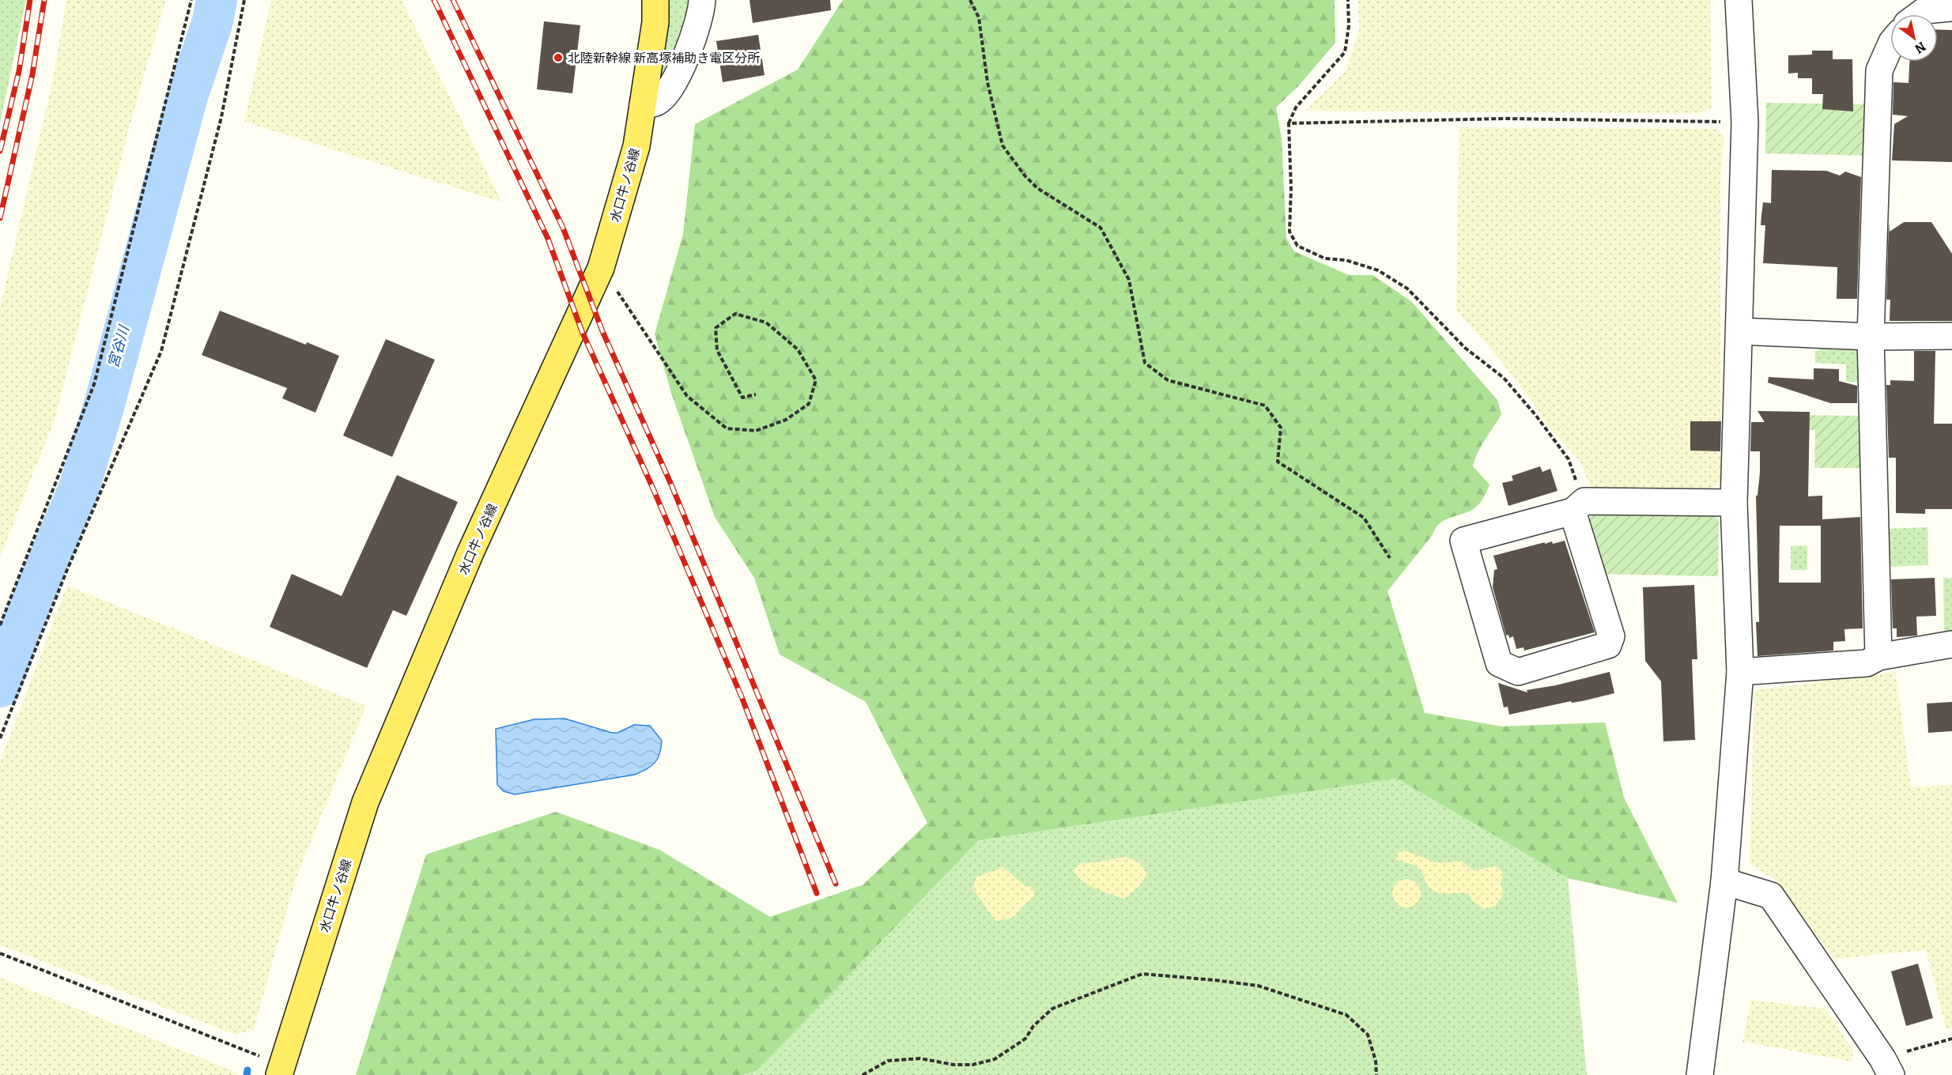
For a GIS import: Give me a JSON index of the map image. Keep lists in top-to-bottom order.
{
  "streets": {
    "main road": ["水口牛ノ谷線"]
  },
  "water": ["宮谷川"],
  "places": ["北陸新幹線 新高塚補助き電区分所"],
  "north": "bottom right"
}
